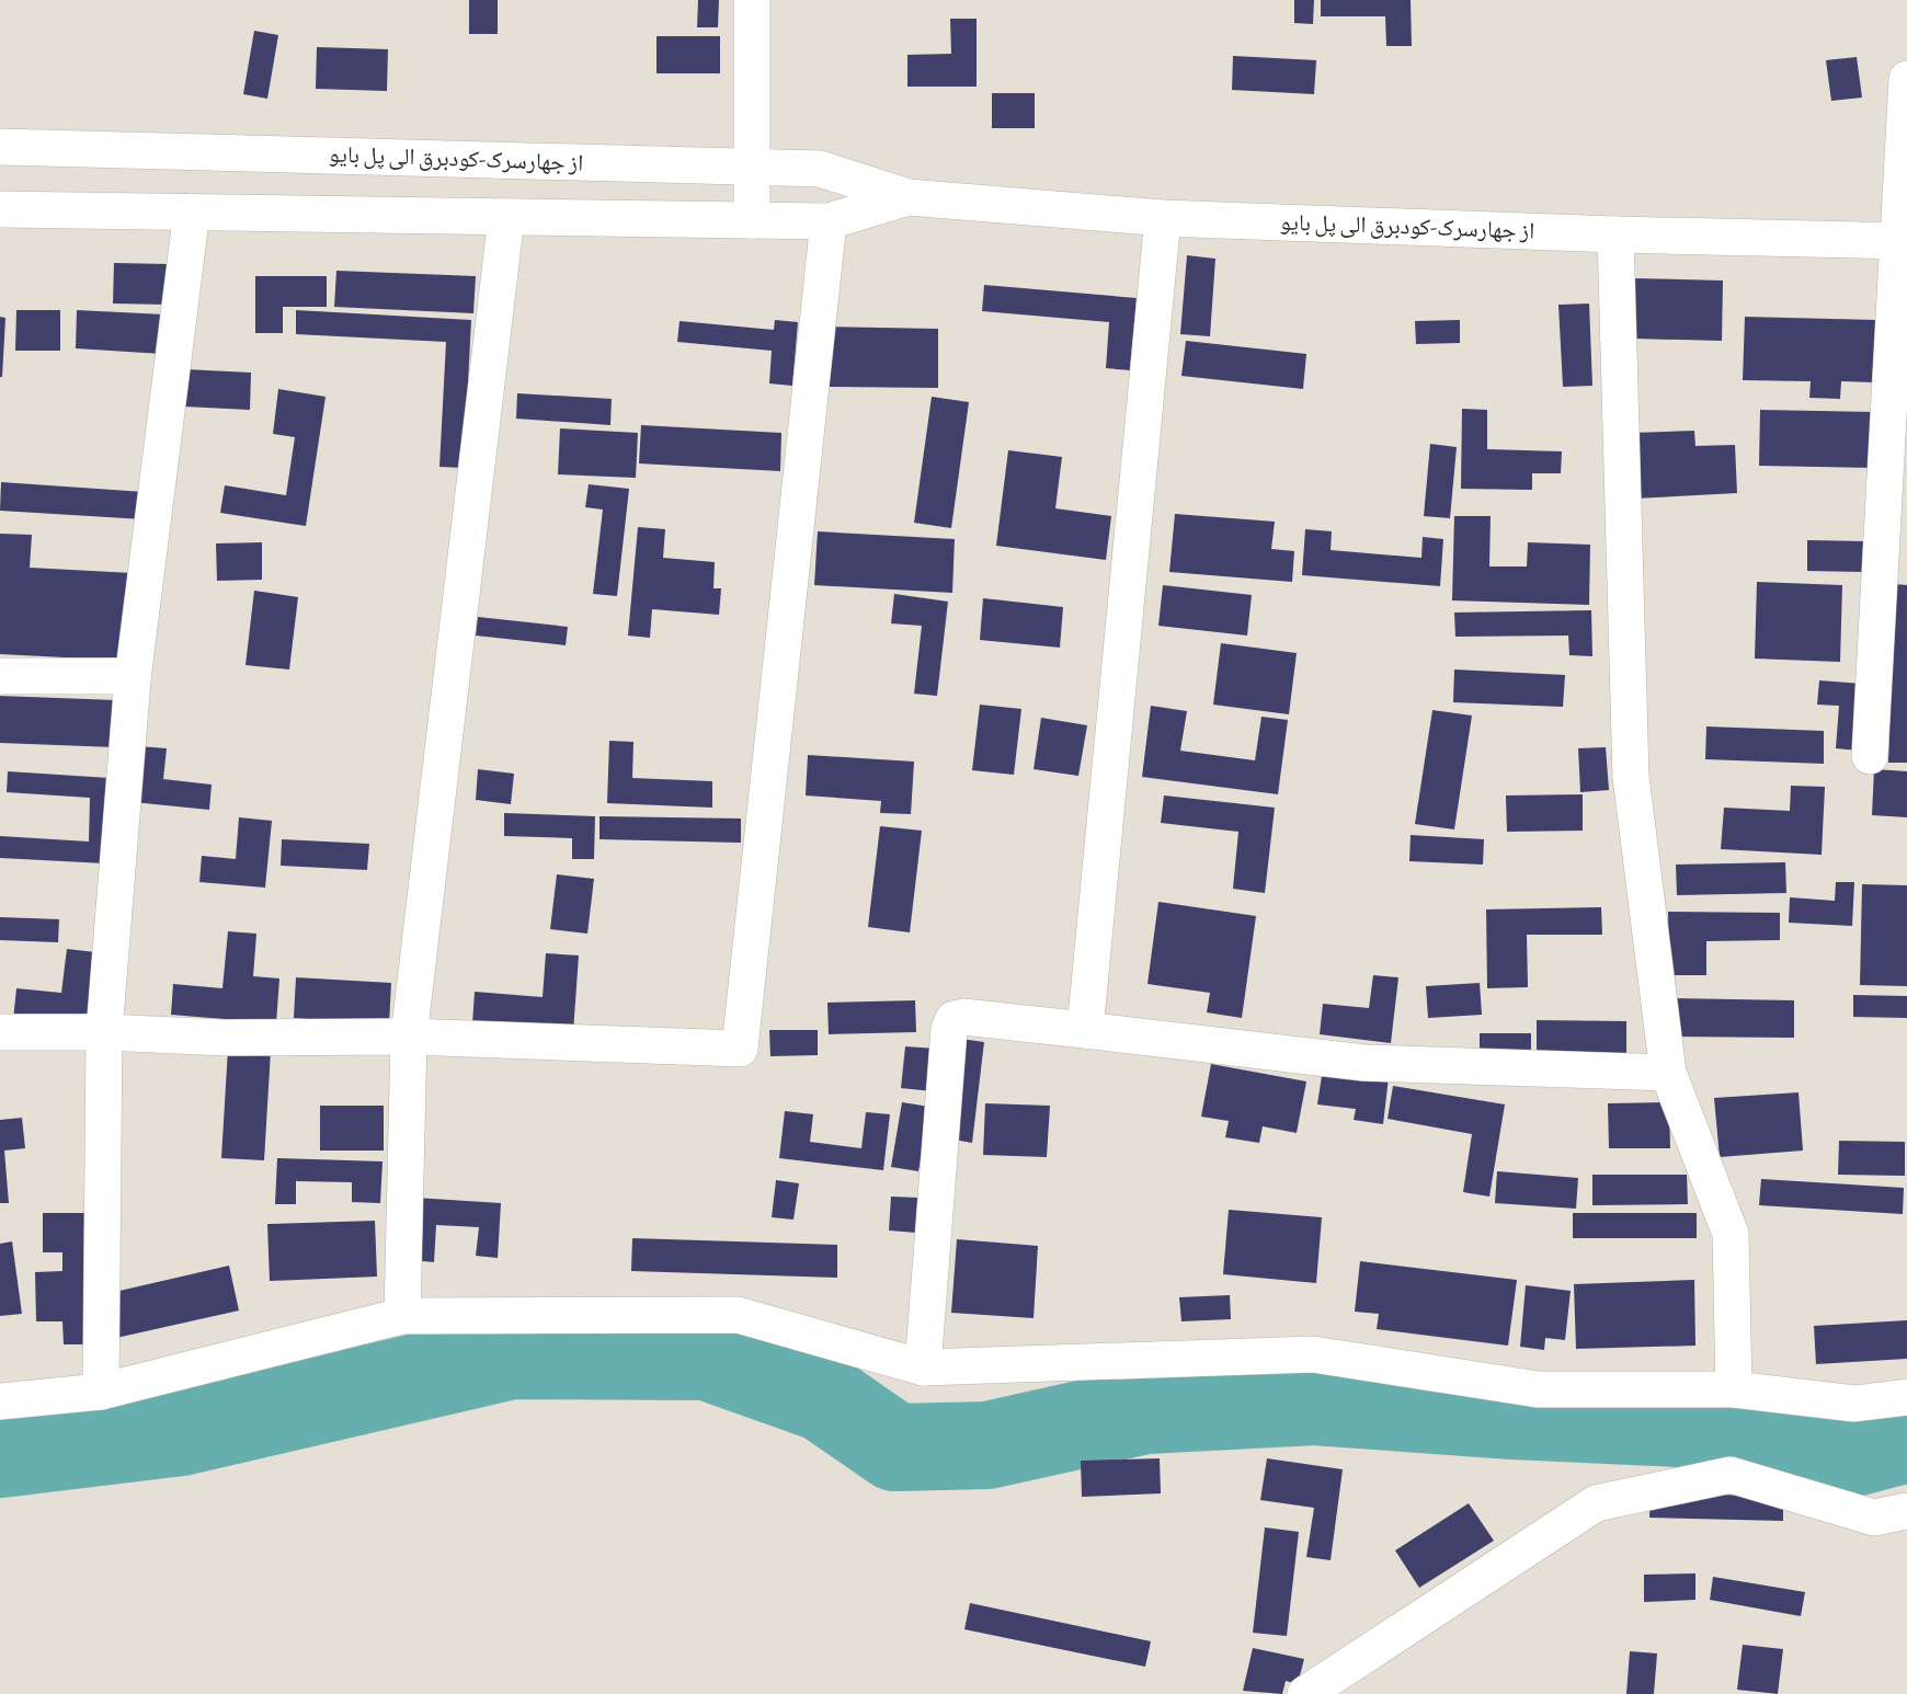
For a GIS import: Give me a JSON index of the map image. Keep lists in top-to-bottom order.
{
  "streets": {
    "street": ["از جهارسرک-کودبرق الی پل بایو"]
  }
}
